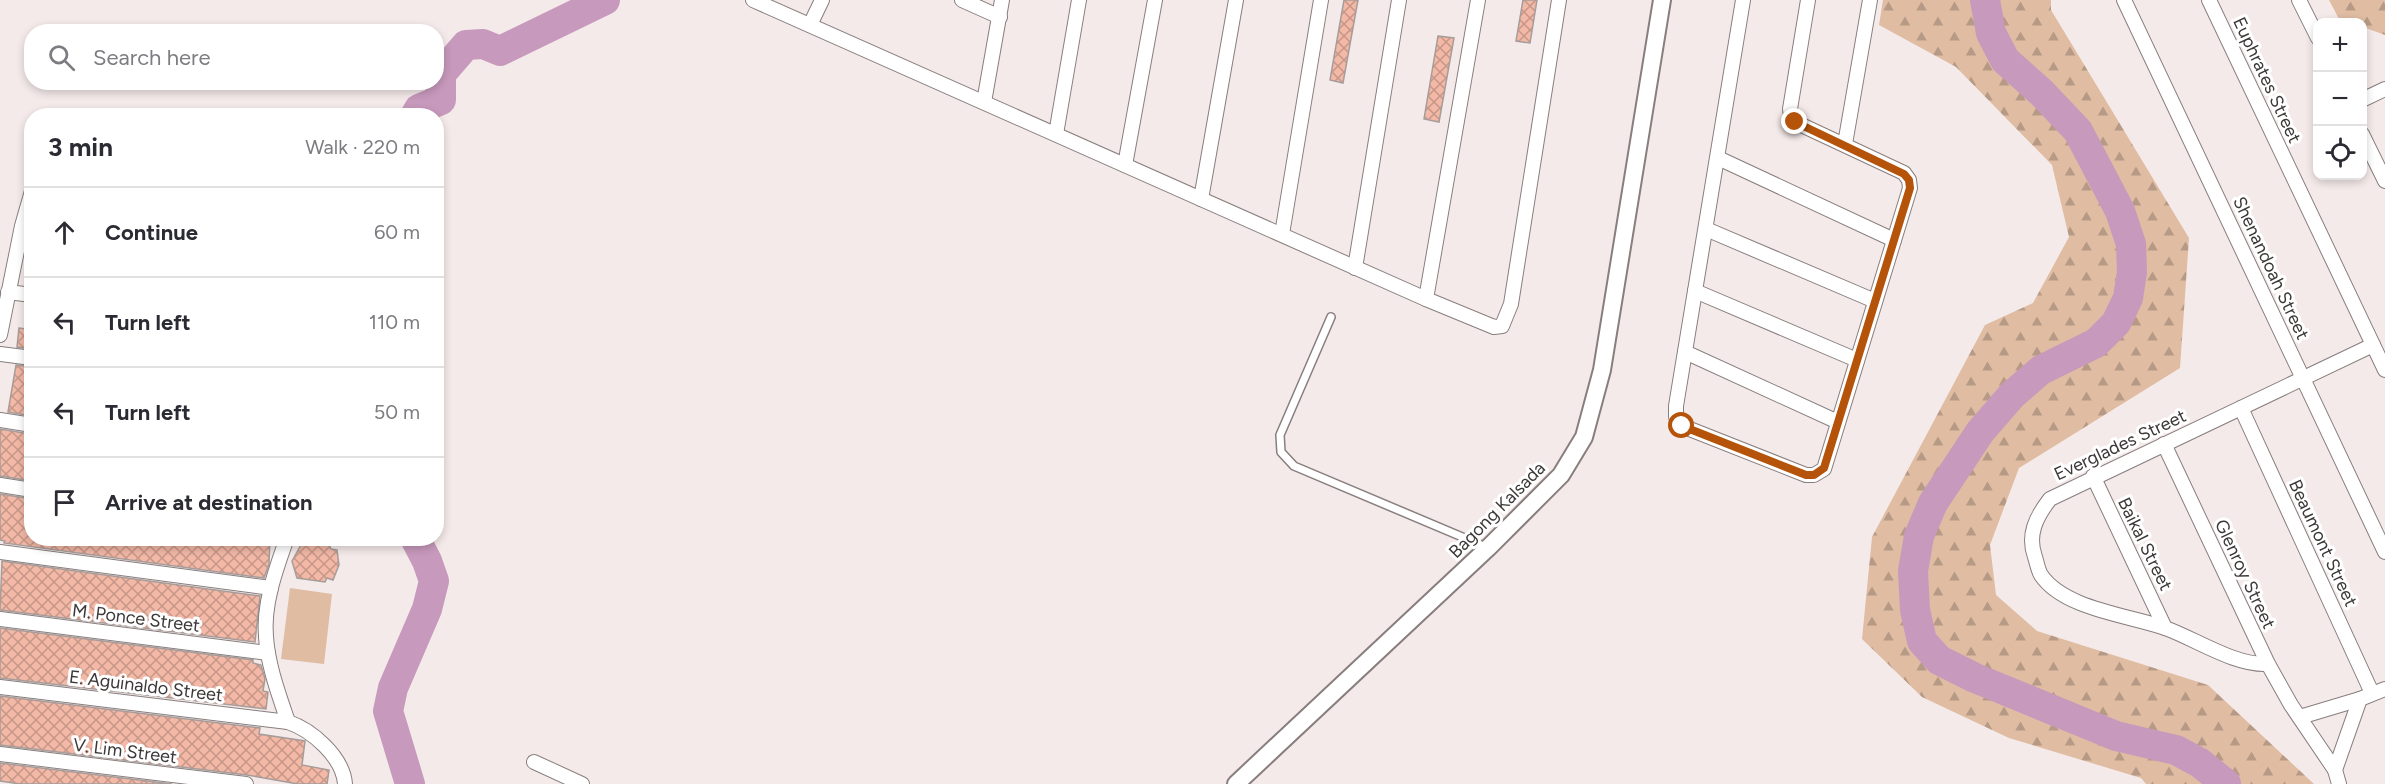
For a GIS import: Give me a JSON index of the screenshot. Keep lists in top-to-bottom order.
{
  "streets": {
    "street": [
      "Euphrates Street",
      "Shenandoah Street",
      "Everglades Street",
      "Bagong Kalsada",
      "Beaumont Street",
      "Baikal Street",
      "Glenroy Street",
      "M. Ponce Street",
      "E. Aguinaldo Street",
      "V. Lim Street"
    ]
  },
  "crossings": [
    ["Euphrates Street", "Everglades Street"],
    ["Shenandoah Street", "Everglades Street"],
    ["Everglades Street", "Beaumont Street"],
    ["Everglades Street", "Baikal Street"],
    ["Everglades Street", "Glenroy Street"]
  ],
  "page": {
    "map_buttons": ["+", "−"],
    "search": "Search here",
    "heading": ["3 min", "Walk · 220 m"],
    "list": [
      ["Continue", "60 m"],
      ["Turn left", "110 m"],
      ["Turn left", "50 m"],
      "Arrive at destination"
    ]
  }
}
